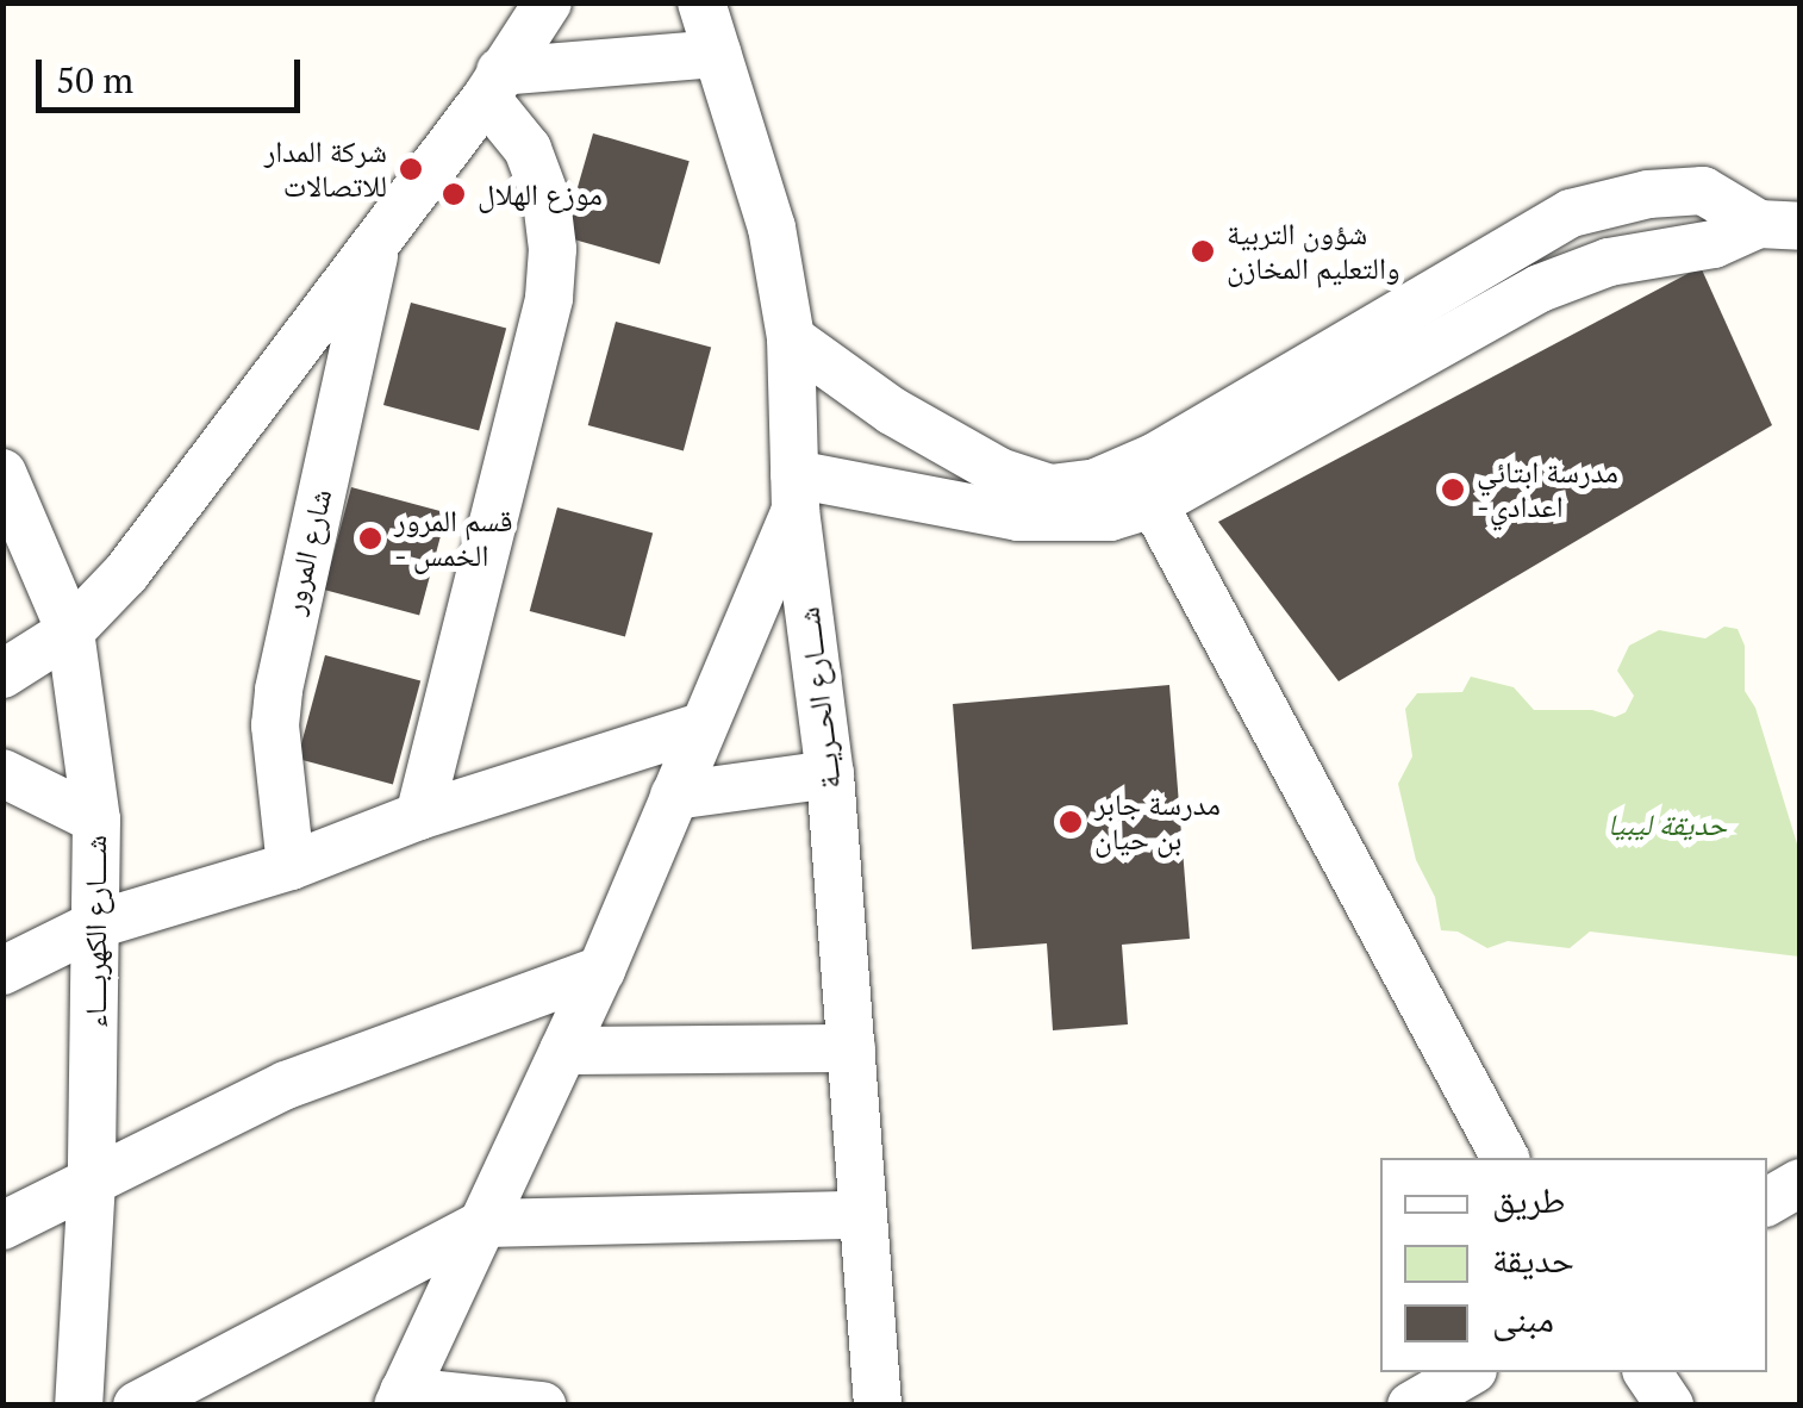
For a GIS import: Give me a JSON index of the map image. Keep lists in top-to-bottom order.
{
  "streets": {
    "street": ["شارع المرور", "شــــارع الحــريــة", "شــــارع الكهربــــاء"]
  },
  "crossings": [
    ["شارع المرور", "شــــارع الكهربــــاء"]
  ],
  "parks": ["حديقة ليبيا"],
  "places": [
    "شركة المدار للاتصالات",
    "موزع الهلال",
    "شؤون التربية والتعليم المخازن",
    "مدرسة ابتائي -اعدادي",
    "قسم المرور - الخمس",
    "مدرسة جابر بن حيان"
  ],
  "legend": ["طريق", "حديقة", "مبنى"],
  "scale_bar": "50 m"
}
